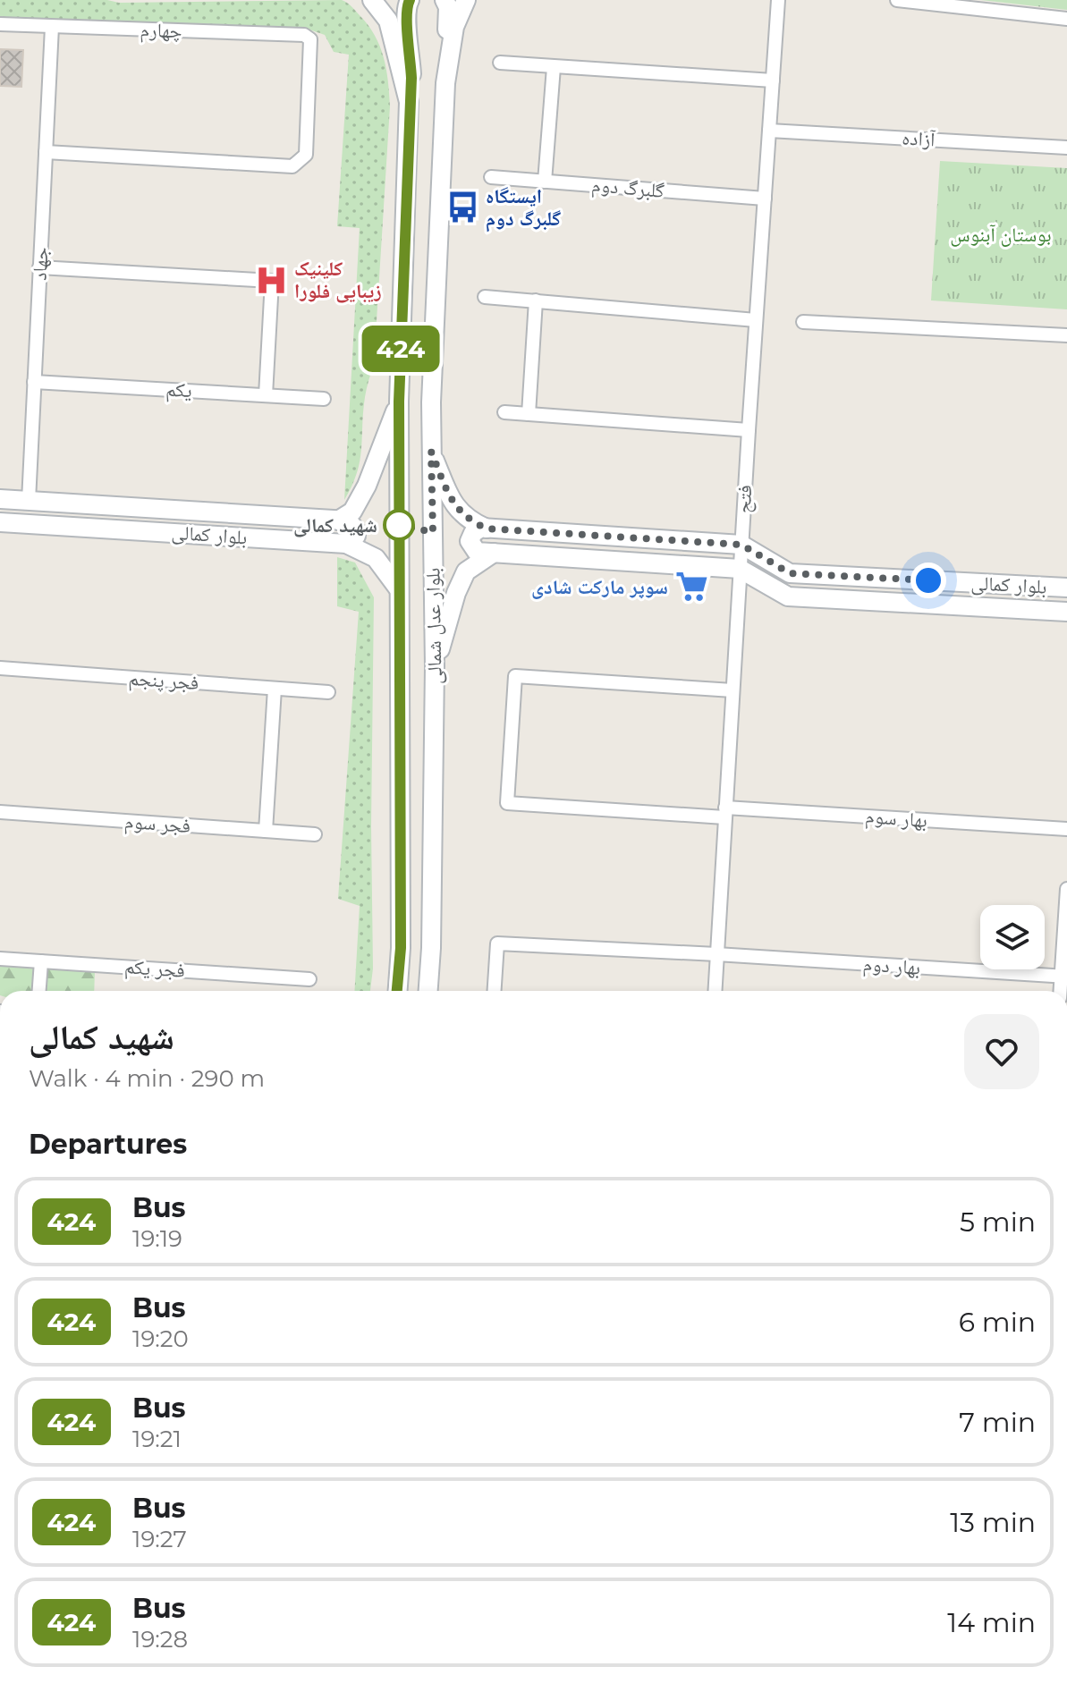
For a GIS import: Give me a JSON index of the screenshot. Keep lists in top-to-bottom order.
{
  "streets": {
    "street": [
      "چهارم",
      "آزاده",
      "گلبرگ دوم",
      "جهاد",
      "یکم",
      "فتح",
      "بلوار کمالی",
      "بلوار عدل شمالی",
      "فجر پنجم",
      "بهار سوم",
      "فجر سوم",
      "بهار دوم",
      "فجر یکم"
    ]
  },
  "crossings": [
    ["چهارم", "جهاد"],
    ["آزاده", "فتح"],
    ["گلبرگ دوم", "فتح"],
    ["جهاد", "یکم"],
    ["جهاد", "بلوار کمالی"],
    ["فتح", "بلوار کمالی"],
    ["فتح", "بهار سوم"],
    ["فتح", "بهار دوم"],
    ["بلوار کمالی", "بلوار عدل شمالی"]
  ],
  "parks": ["بوستان آبنوس"],
  "places": {
    "bus stop": ["ایستگاه گلبرگ دوم"],
    "hospital": ["کلینیک زیبایی فلورا"],
    "other": ["شهید کمالی"],
    "supermarket": ["سوپر مارکت شادی"]
  },
  "lines": ["bus line 424"],
  "page": {
    "on_map": "424",
    "heading": [
      ["شهید کمالی", "Walk · 4 min · 290 m"],
      "Departures"
    ],
    "list": [
      {
        "mark": "424",
        "name": "Bus",
        "note": "19:19",
        "value": "5 min"
      },
      {
        "mark": "424",
        "name": "Bus",
        "note": "19:20",
        "value": "6 min"
      },
      {
        "mark": "424",
        "name": "Bus",
        "note": "19:21",
        "value": "7 min"
      },
      {
        "mark": "424",
        "name": "Bus",
        "note": "19:27",
        "value": "13 min"
      },
      {
        "mark": "424",
        "name": "Bus",
        "note": "19:28",
        "value": "14 min"
      }
    ]
  }
}
